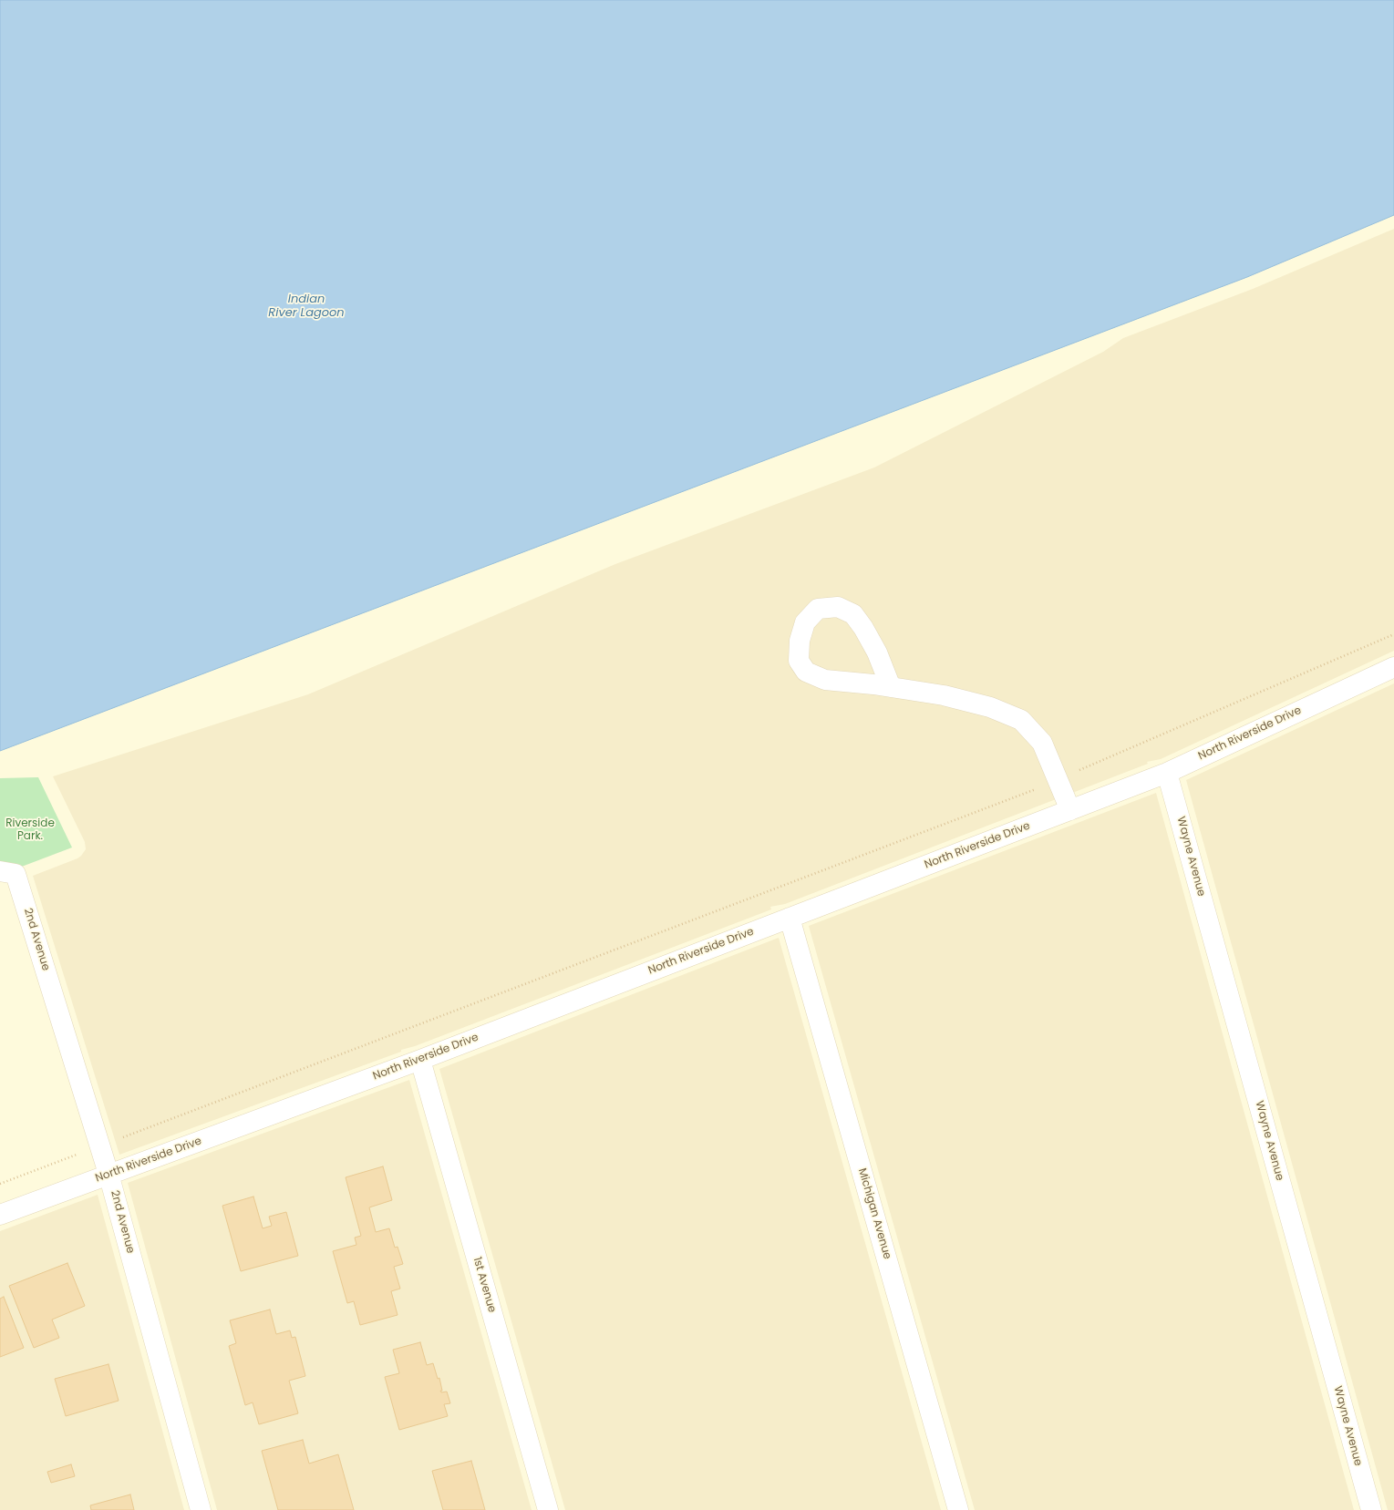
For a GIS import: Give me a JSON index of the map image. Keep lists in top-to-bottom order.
{
  "streets": {
    "street": [
      "North Riverside Drive",
      "Wayne Avenue",
      "2nd Avenue",
      "Michigan Avenue",
      "1st Avenue"
    ]
  },
  "crossings": [
    ["North Riverside Drive", "Wayne Avenue"],
    ["North Riverside Drive", "2nd Avenue"],
    ["North Riverside Drive", "Michigan Avenue"],
    ["North Riverside Drive", "1st Avenue"]
  ],
  "water": ["Indian River Lagoon"],
  "parks": ["Riverside Park."]
}
